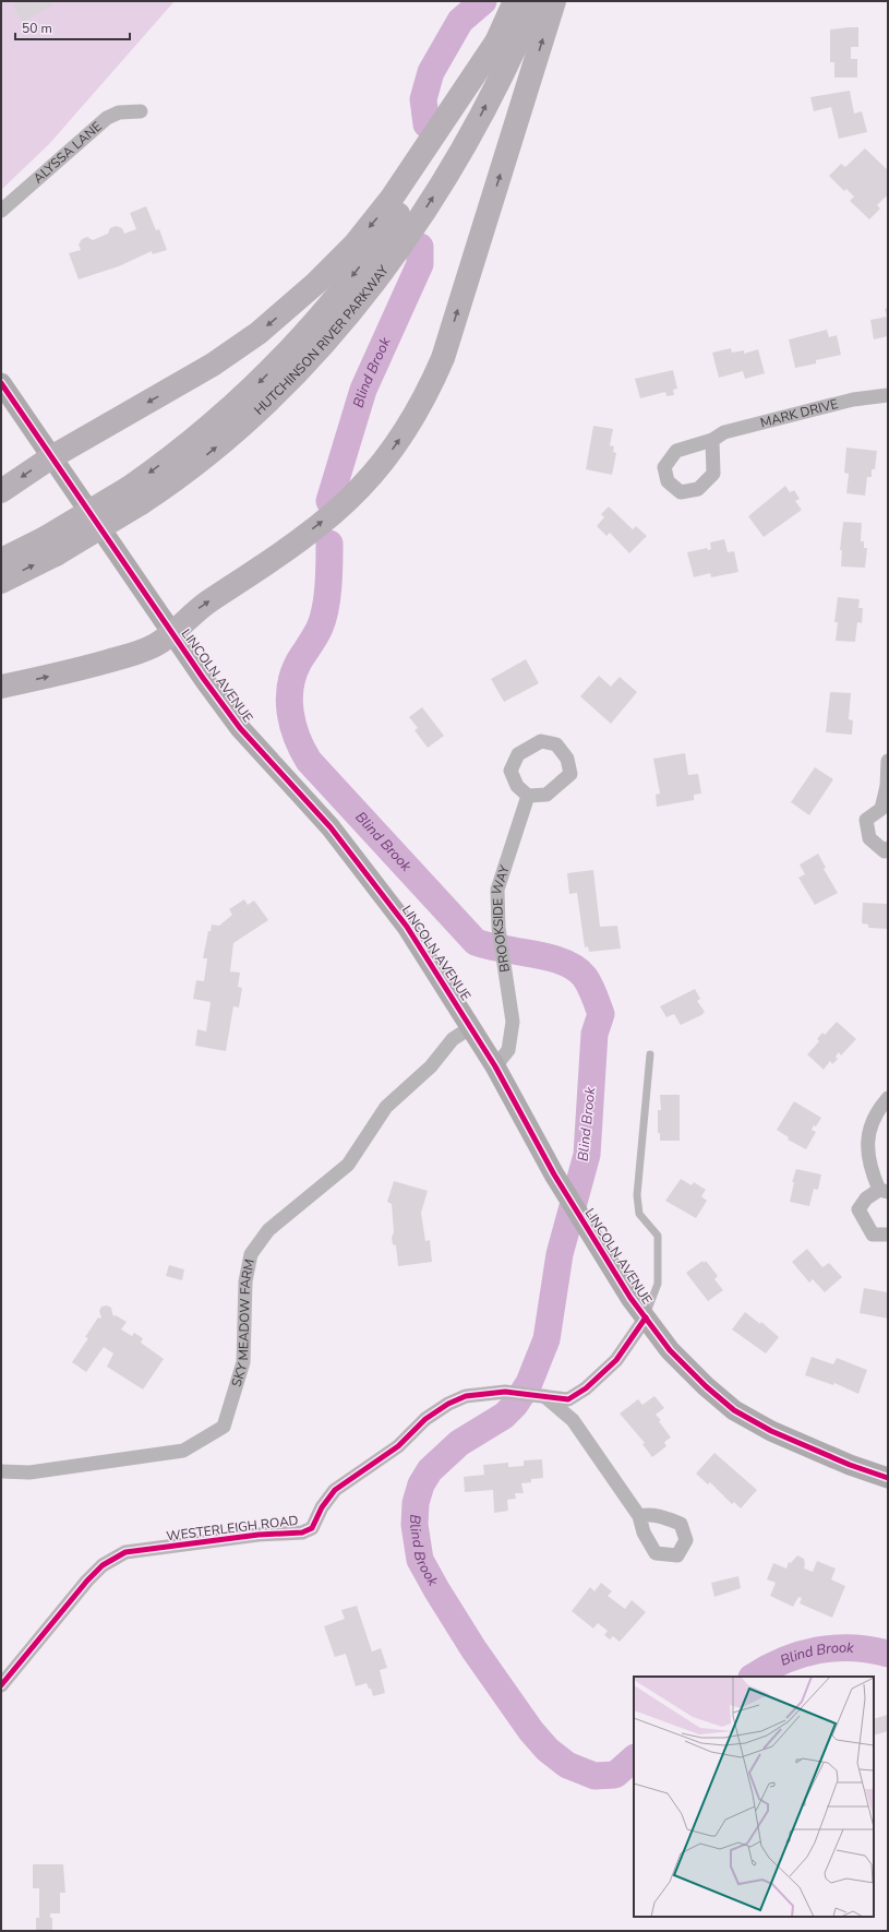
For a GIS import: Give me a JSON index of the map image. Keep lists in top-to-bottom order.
{
  "streets": {
    "highway": ["HUTCHINSON RIVER PARKWAY"],
    "street": [
      "ALYSSA LANE",
      "MARK DRIVE",
      "LINCOLN AVENUE",
      "BROOKSIDE WAY",
      "SKY MEADOW FARM",
      "WESTERLEIGH ROAD"
    ]
  },
  "crossings": [
    ["LINCOLN AVENUE", "BROOKSIDE WAY"],
    ["LINCOLN AVENUE", "SKY MEADOW FARM"],
    ["LINCOLN AVENUE", "WESTERLEIGH ROAD"]
  ],
  "water": ["Blind Brook"],
  "scale_bar": "50 m"
}
